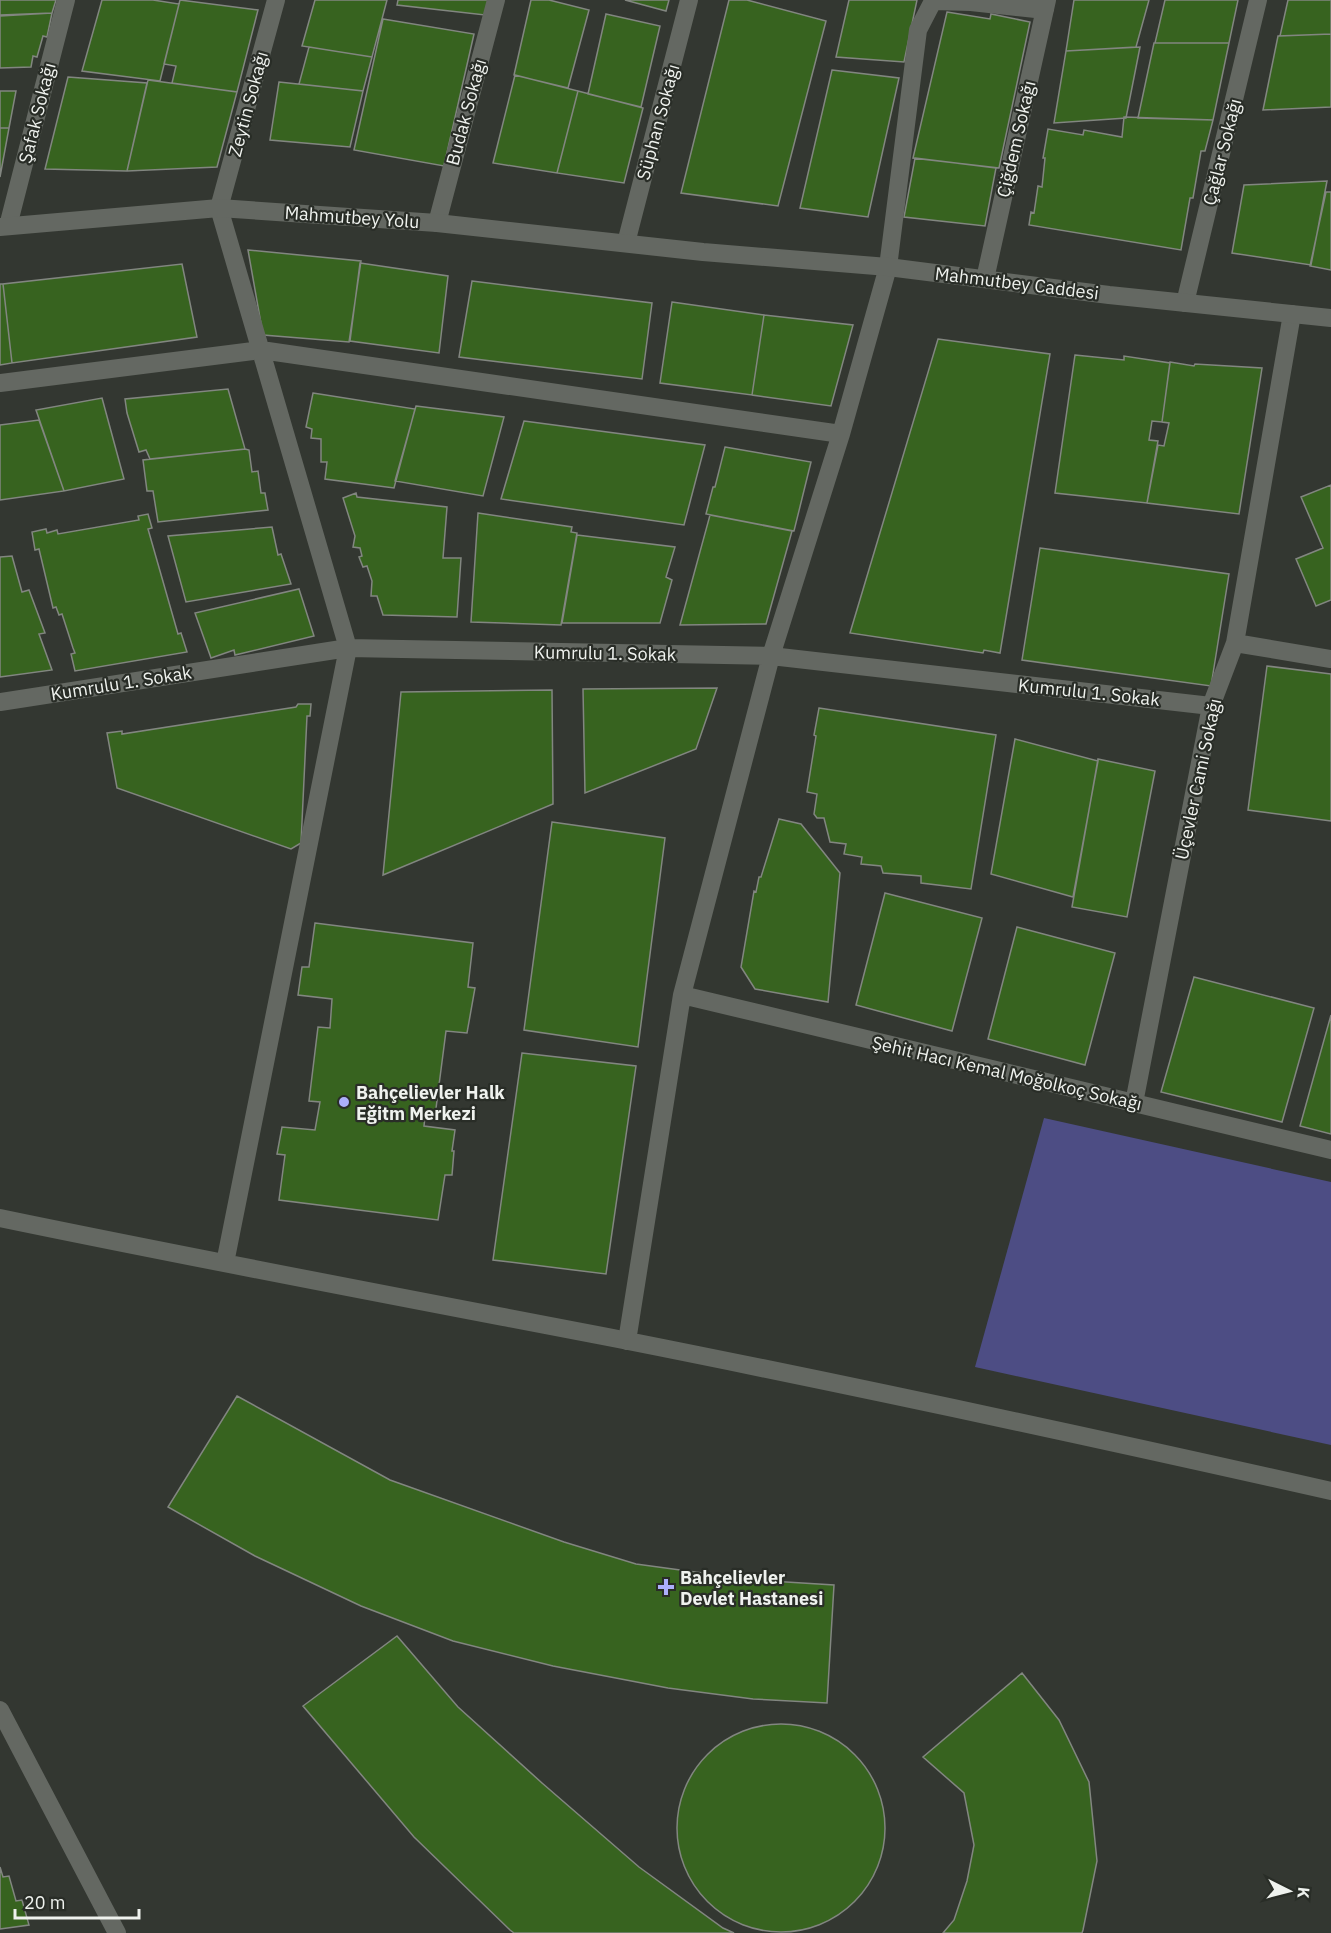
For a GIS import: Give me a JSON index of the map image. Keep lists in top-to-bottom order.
{
  "streets": {
    "street": [
      "Zeytin Sokağı",
      "Budak Sokağı",
      "Şafak Sokağı",
      "Süphan Sokağı",
      "Çiğdem Sokağı",
      "Çağlar Sokağı",
      "Mahmutbey Yolu",
      "Mahmutbey Caddesi",
      "Kumrulu 1. Sokak",
      "Üçevler Cami Sokağı",
      "Şehit Hacı Kemal Moğolkoç Sokağı"
    ]
  },
  "crossings": [
    ["Zeytin Sokağı", "Mahmutbey Yolu"],
    ["Budak Sokağı", "Mahmutbey Yolu"],
    ["Şafak Sokağı", "Mahmutbey Yolu"],
    ["Süphan Sokağı", "Mahmutbey Yolu"],
    ["Çiğdem Sokağı", "Mahmutbey Caddesi"],
    ["Çağlar Sokağı", "Mahmutbey Caddesi"],
    ["Mahmutbey Yolu", "Mahmutbey Caddesi"],
    ["Mahmutbey Caddesi", "Üçevler Cami Sokağı"],
    ["Kumrulu 1. Sokak", "Üçevler Cami Sokağı"],
    ["Üçevler Cami Sokağı", "Şehit Hacı Kemal Moğolkoç Sokağı"]
  ],
  "places": {
    "other": ["Bahçelievler Halk Eğitm Merkezi"],
    "health": ["Bahçelievler Devlet Hastanesi"]
  },
  "scale_bar": "20 m",
  "north": "right"
}
